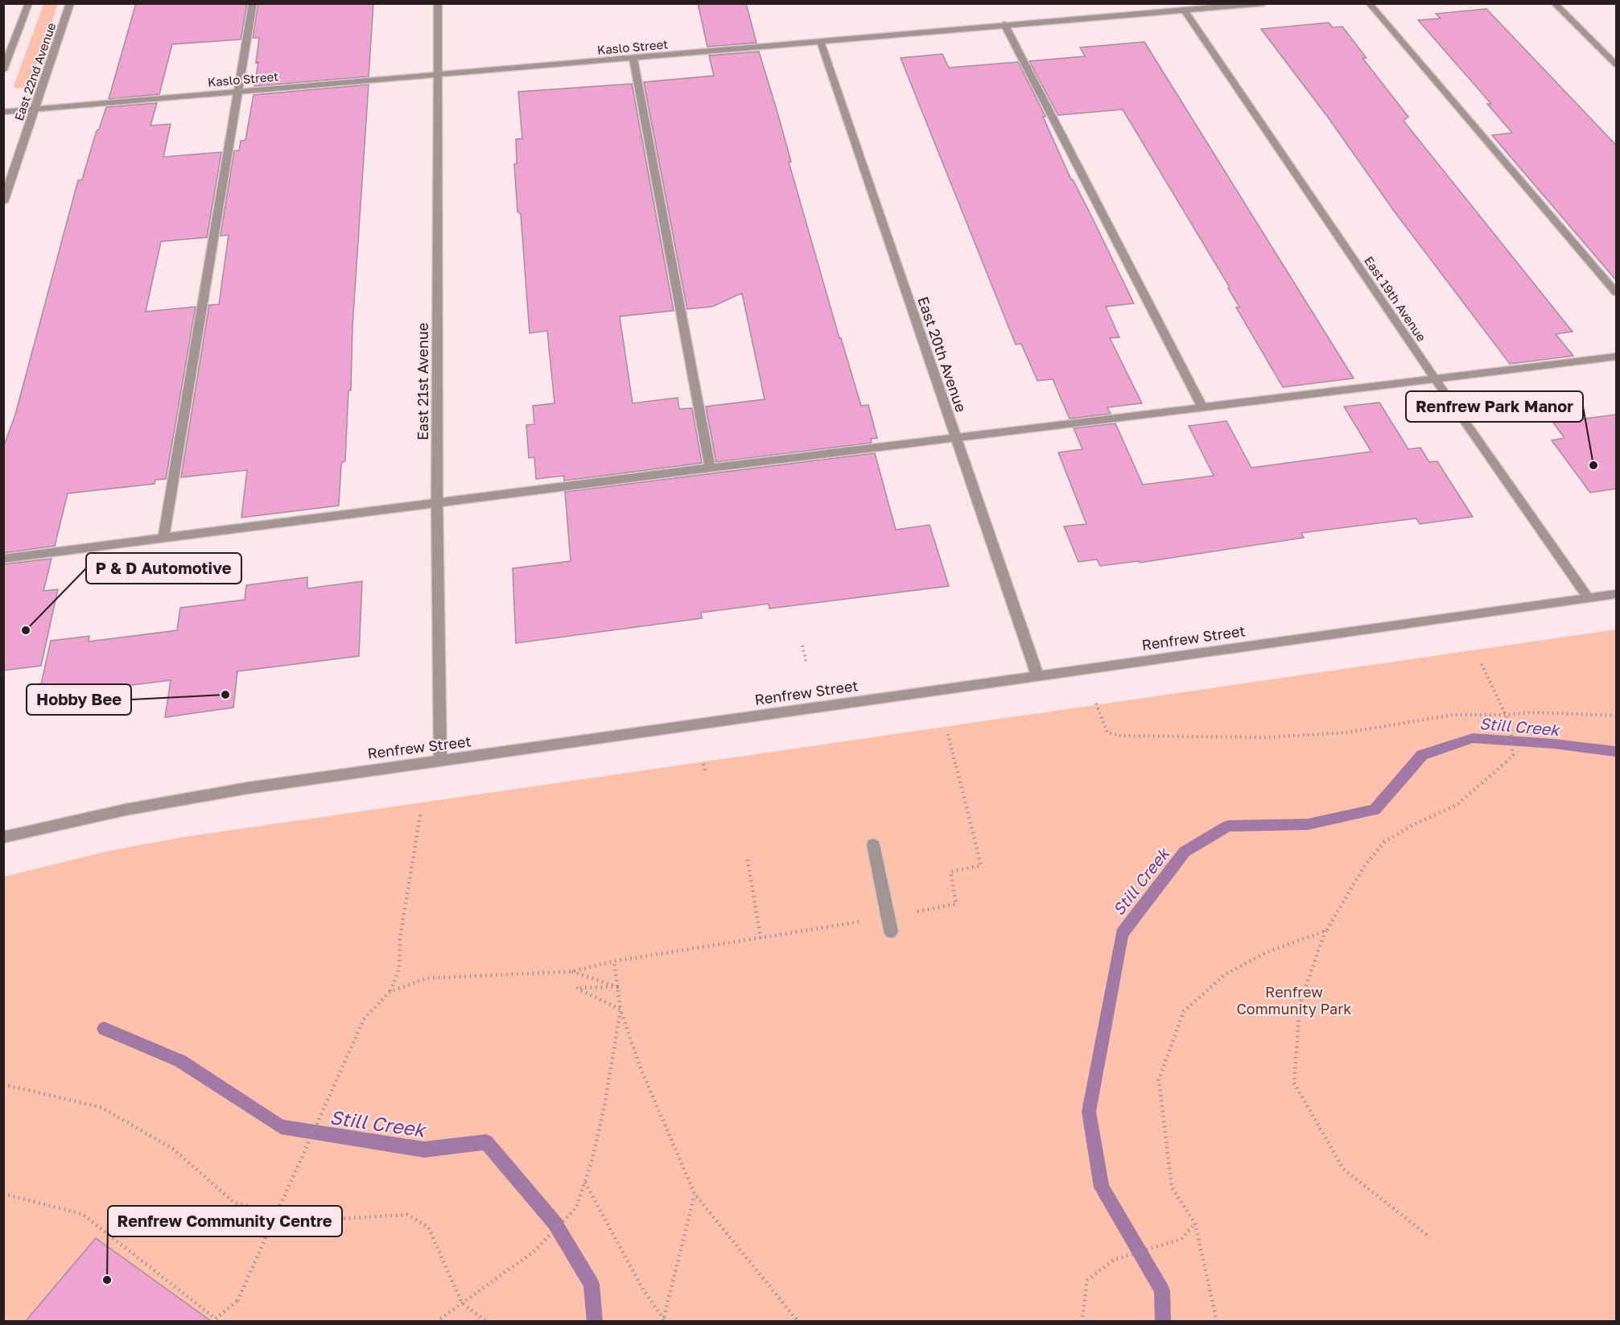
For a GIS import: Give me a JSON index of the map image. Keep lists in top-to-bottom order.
{
  "streets": {
    "street": [
      "Kaslo Street",
      "East 22nd Avenue",
      "East 19th Avenue",
      "East 20th Avenue",
      "East 21st Avenue",
      "Renfrew Street"
    ]
  },
  "crossings": [
    ["Kaslo Street", "East 22nd Avenue"],
    ["Kaslo Street", "East 19th Avenue"],
    ["Kaslo Street", "East 20th Avenue"],
    ["Kaslo Street", "East 21st Avenue"],
    ["East 19th Avenue", "Renfrew Street"],
    ["East 20th Avenue", "Renfrew Street"],
    ["East 21st Avenue", "Renfrew Street"]
  ],
  "water": ["Still Creek"],
  "parks": ["Renfrew Community Park"],
  "places": [
    "Renfrew Park Manor",
    "P & D Automotive",
    "Hobby Bee",
    "Renfrew Community Centre"
  ]
}
